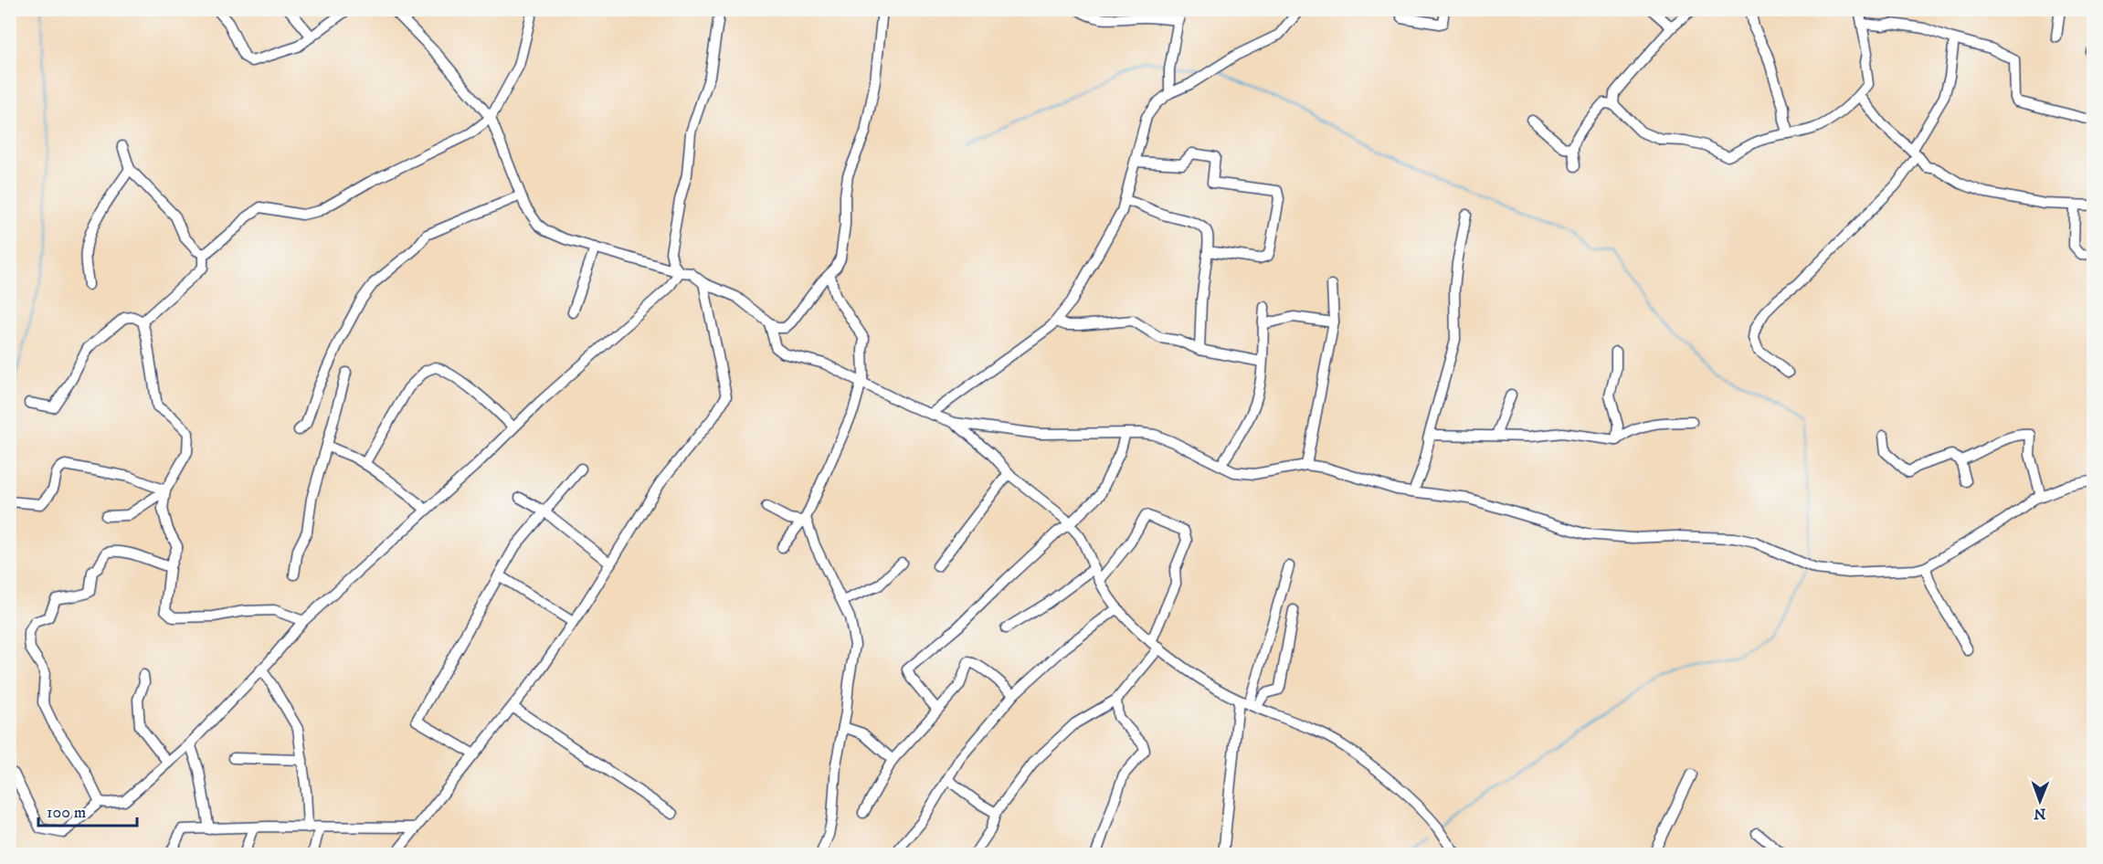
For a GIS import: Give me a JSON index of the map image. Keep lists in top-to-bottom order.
{
  "scale_bar": "100 m",
  "north": "bottom"
}
